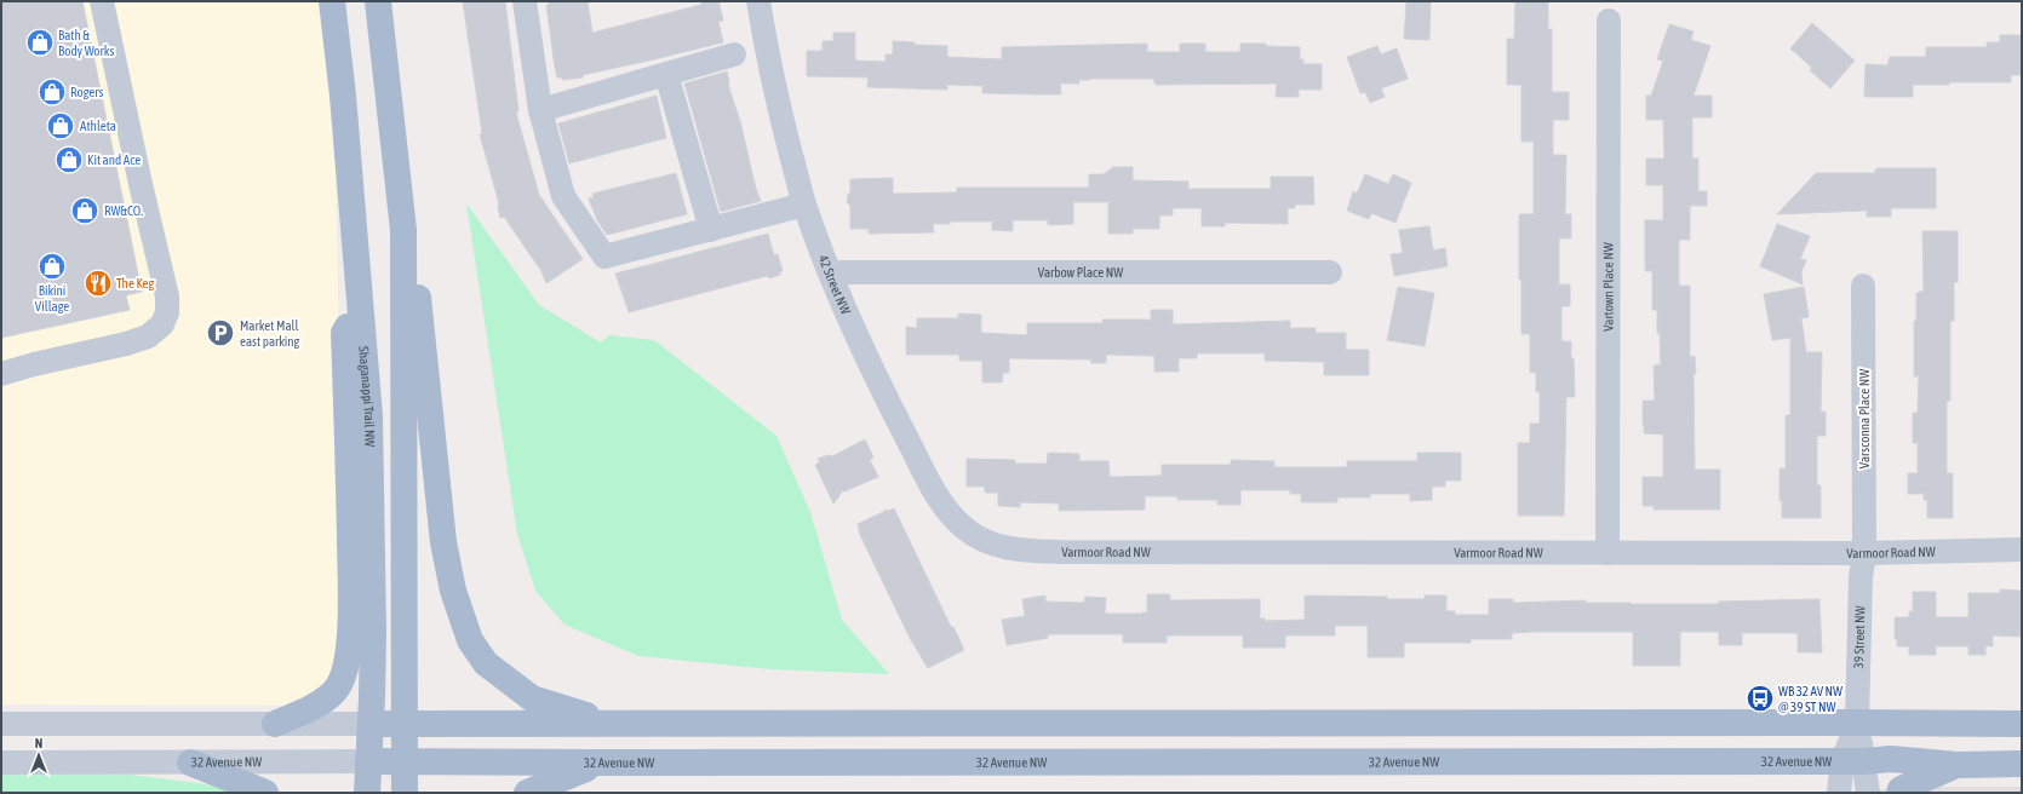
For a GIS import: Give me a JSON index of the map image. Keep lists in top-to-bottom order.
{
  "streets": {
    "main road": ["Shaganappi Trail NW", "32 Avenue NW"],
    "street": [
      "Varbow Place NW",
      "42 Street NW",
      "Vartown Place NW",
      "Varsconna Place NW",
      "Varmoor Road NW",
      "39 Street NW"
    ]
  },
  "crossings": [
    ["Varbow Place NW", "42 Street NW"],
    ["42 Street NW", "Varmoor Road NW"],
    ["Vartown Place NW", "Varmoor Road NW"],
    ["Shaganappi Trail NW", "32 Avenue NW"],
    ["Varsconna Place NW", "Varmoor Road NW"],
    ["Varsconna Place NW", "39 Street NW"],
    ["Varmoor Road NW", "39 Street NW"],
    ["39 Street NW", "32 Avenue NW"]
  ],
  "places": {
    "shop": [
      "Bath & Body Works",
      "Rogers",
      "Athleta",
      "Kit and Ace",
      "RW&CO.",
      "Bikini Village"
    ],
    "restaurant": ["The Keg"],
    "parking": ["Market Mall east parking"],
    "bus stop": ["WB 32 AV NW @ 39 ST NW"]
  },
  "north": "top"
}
